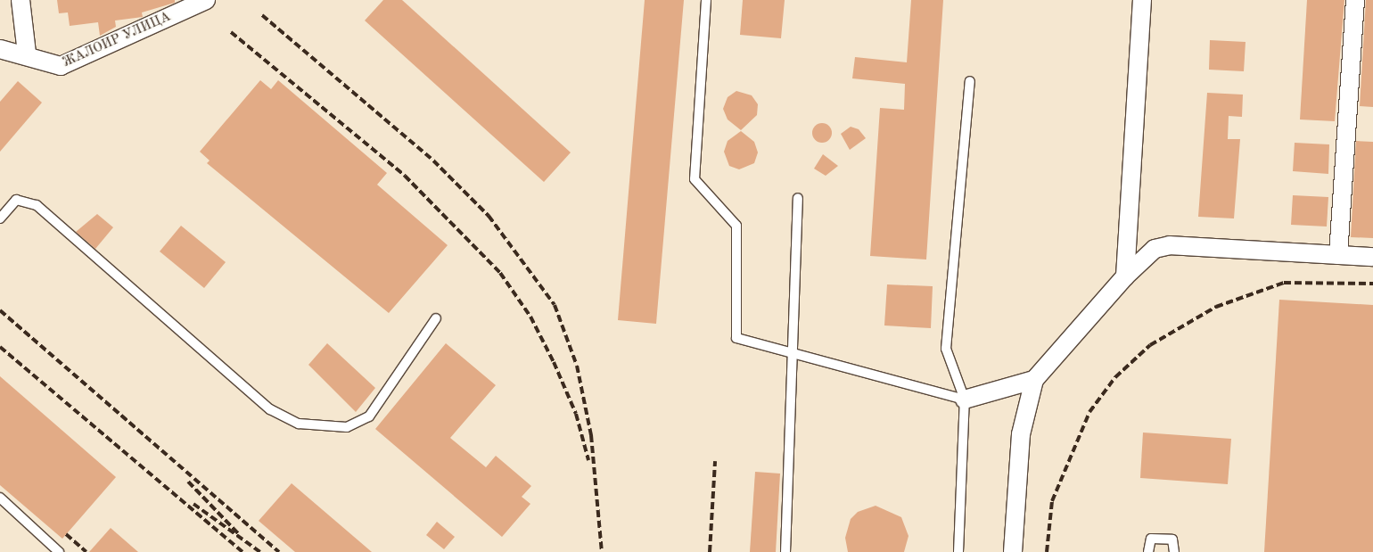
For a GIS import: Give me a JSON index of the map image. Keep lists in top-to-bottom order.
{
  "streets": {
    "street": ["ЖАЛОИР УЛИЦА"]
  }
}
